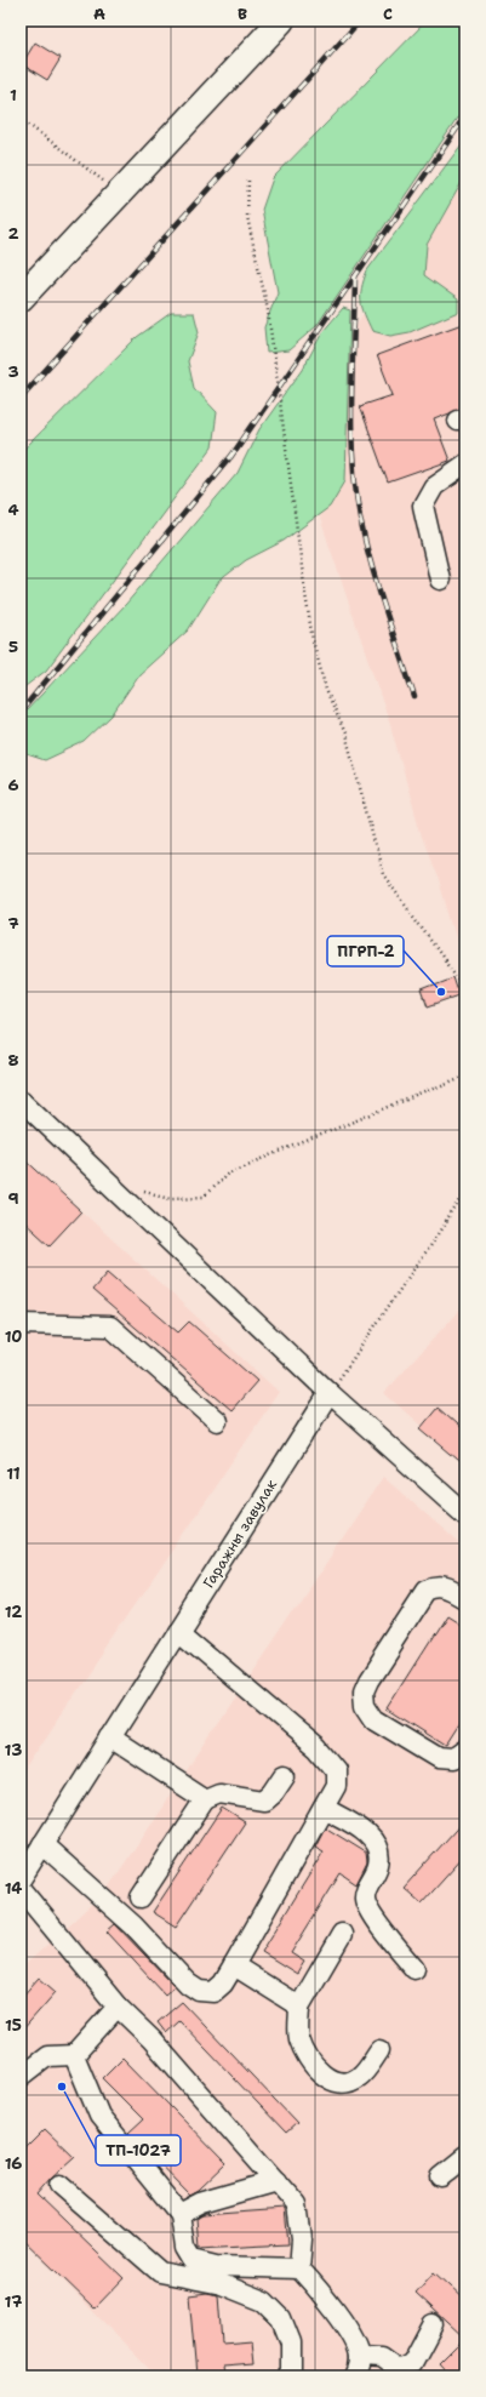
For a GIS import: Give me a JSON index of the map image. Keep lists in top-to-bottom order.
{
  "streets": {
    "street": ["Гаражны завулак"]
  },
  "places": ["ПГРП-2", "ТП-1027"],
  "grid": {
    "columns": ["A", "B", "C"],
    "rows": [
      "1",
      "2",
      "3",
      "4",
      "5",
      "6",
      "7",
      "8",
      "9",
      "10",
      "11",
      "12",
      "13",
      "14",
      "15",
      "16",
      "17"
    ]
  }
}
